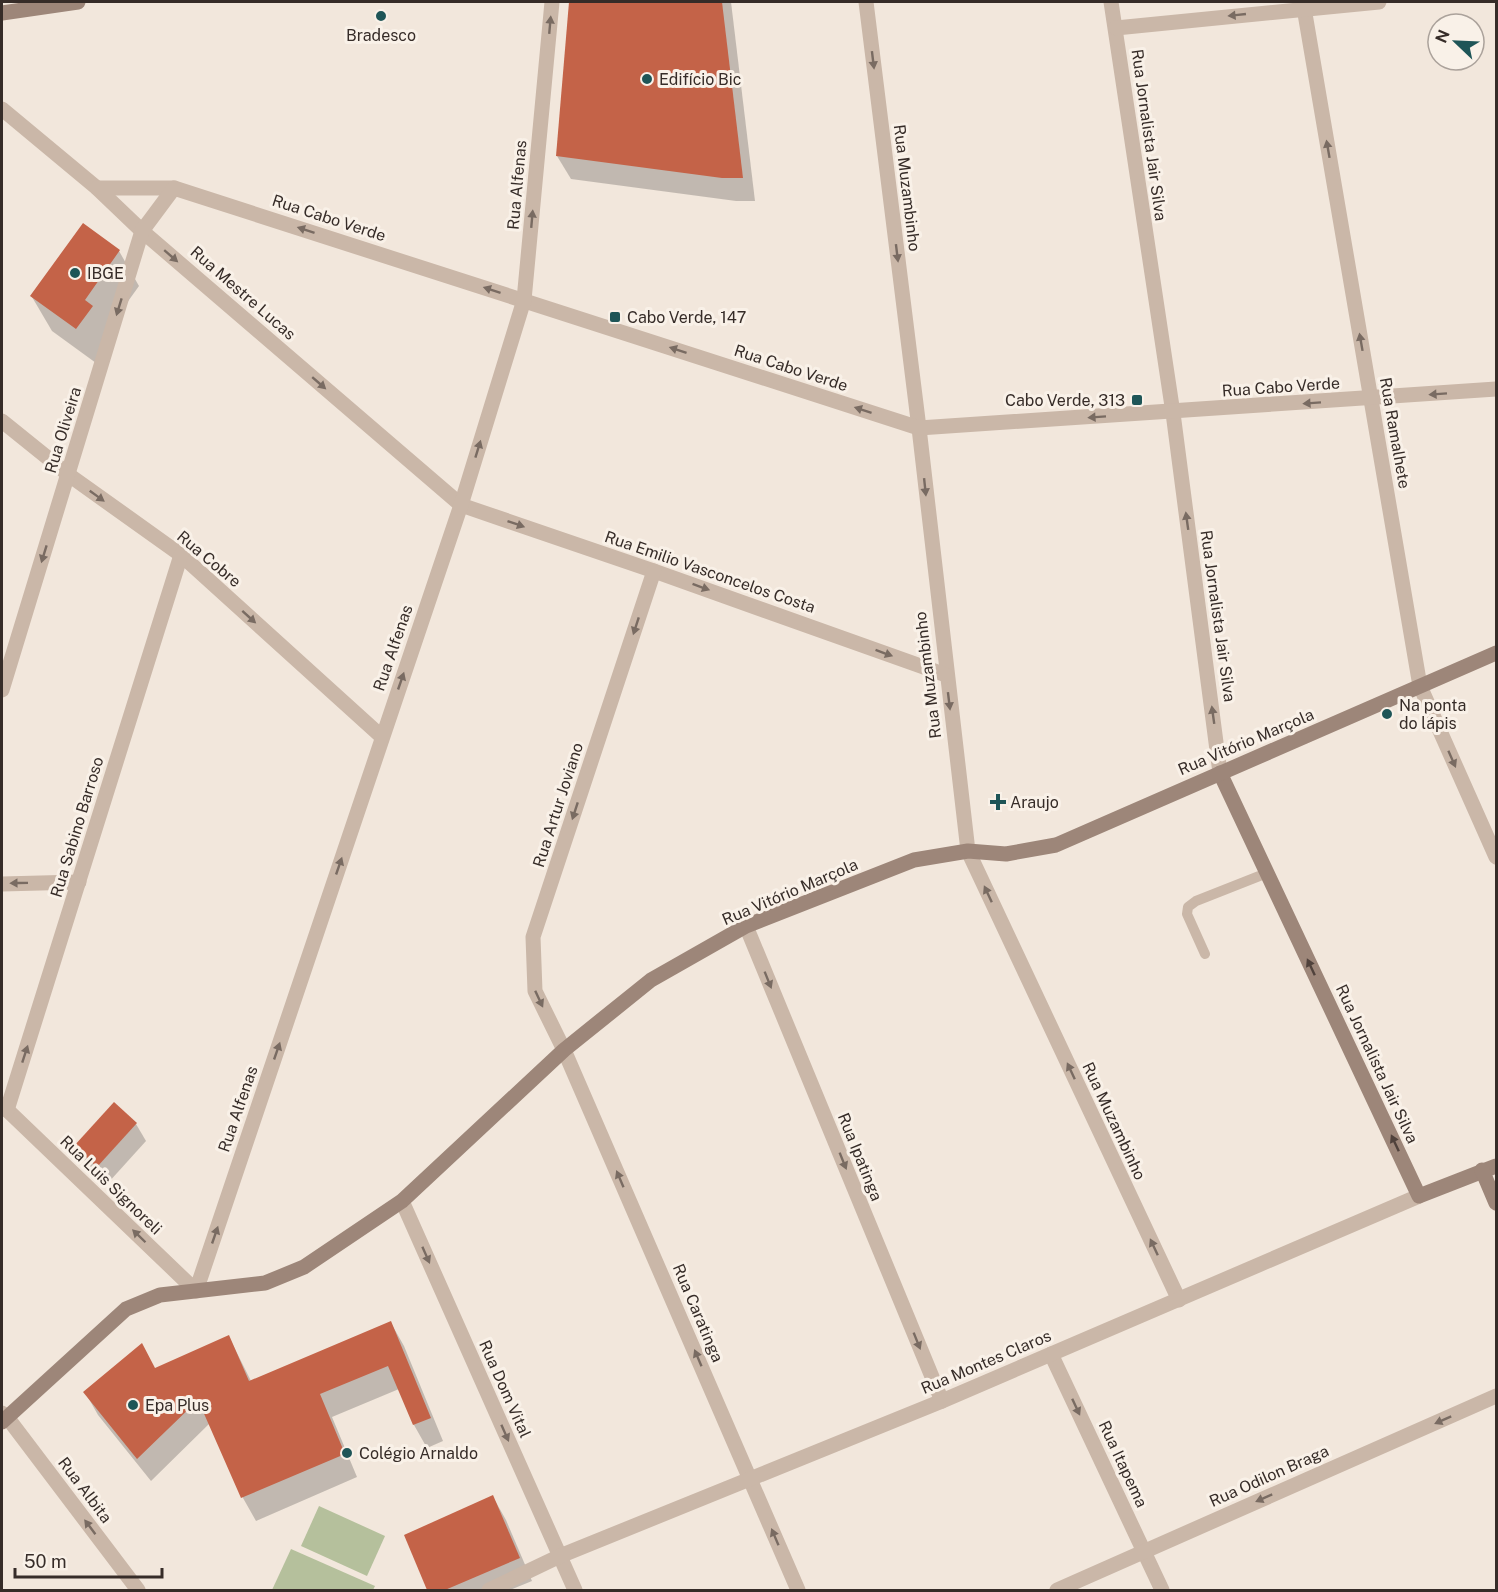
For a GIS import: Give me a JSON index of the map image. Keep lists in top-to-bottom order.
{
  "streets": {
    "street": [
      "Rua Jornalista Jair Silva",
      "Rua Alfenas",
      "Rua Muzambinho",
      "Rua Cabo Verde",
      "Rua Mestre Lucas",
      "Rua Oliveira",
      "Rua Ramalhete",
      "Rua Cobre",
      "Rua Emilio Vasconcelos Costa",
      "Rua Vitório Marçola",
      "Rua Artur Joviano",
      "Rua Sabino Barroso",
      "Rua Ipatinga",
      "Rua Luis Signoreli",
      "Rua Caratinga",
      "Rua Montes Claros",
      "Rua Dom Vital",
      "Rua Itapema",
      "Rua Odilon Braga",
      "Rua Albita"
    ]
  },
  "crossings": [
    ["Rua Jornalista Jair Silva", "Rua Cabo Verde"],
    ["Rua Jornalista Jair Silva", "Rua Vitório Marçola"],
    ["Rua Jornalista Jair Silva", "Rua Montes Claros"],
    ["Rua Alfenas", "Rua Cabo Verde"],
    ["Rua Alfenas", "Rua Mestre Lucas"],
    ["Rua Alfenas", "Rua Cobre"],
    ["Rua Alfenas", "Rua Emilio Vasconcelos Costa"],
    ["Rua Alfenas", "Rua Vitório Marçola"],
    ["Rua Alfenas", "Rua Luis Signoreli"],
    ["Rua Muzambinho", "Rua Cabo Verde"],
    ["Rua Muzambinho", "Rua Emilio Vasconcelos Costa"],
    ["Rua Muzambinho", "Rua Vitório Marçola"],
    ["Rua Muzambinho", "Rua Montes Claros"],
    ["Rua Cabo Verde", "Rua Mestre Lucas"],
    ["Rua Cabo Verde", "Rua Oliveira"],
    ["Rua Cabo Verde", "Rua Ramalhete"],
    ["Rua Mestre Lucas", "Rua Oliveira"],
    ["Rua Mestre Lucas", "Rua Emilio Vasconcelos Costa"],
    ["Rua Oliveira", "Rua Cobre"],
    ["Rua Ramalhete", "Rua Vitório Marçola"],
    ["Rua Cobre", "Rua Sabino Barroso"],
    ["Rua Emilio Vasconcelos Costa", "Rua Artur Joviano"],
    ["Rua Vitório Marçola", "Rua Artur Joviano"],
    ["Rua Vitório Marçola", "Rua Ipatinga"],
    ["Rua Vitório Marçola", "Rua Luis Signoreli"],
    ["Rua Vitório Marçola", "Rua Caratinga"],
    ["Rua Vitório Marçola", "Rua Dom Vital"],
    ["Rua Vitório Marçola", "Rua Albita"],
    ["Rua Artur Joviano", "Rua Caratinga"],
    ["Rua Sabino Barroso", "Rua Luis Signoreli"],
    ["Rua Ipatinga", "Rua Montes Claros"],
    ["Rua Caratinga", "Rua Montes Claros"],
    ["Rua Montes Claros", "Rua Dom Vital"],
    ["Rua Montes Claros", "Rua Itapema"],
    ["Rua Itapema", "Rua Odilon Braga"]
  ],
  "one_way": [
    "Rua Jornalista Jair Silva",
    "Rua Alfenas",
    "Rua Cabo Verde",
    "Rua Mestre Lucas",
    "Rua Oliveira",
    "Rua Cobre",
    "Rua Emilio Vasconcelos Costa",
    "Rua Artur Joviano",
    "Rua Sabino Barroso",
    "Rua Ipatinga",
    "Rua Luis Signoreli",
    "Rua Caratinga",
    "Rua Dom Vital",
    "Rua Itapema",
    "Rua Odilon Braga",
    "Rua Albita"
  ],
  "places": {
    "other": [
      "Bradesco",
      "Edifício Bic",
      "IBGE",
      "Na ponta do lápis",
      "Epa Plus",
      "Colégio Arnaldo"
    ],
    "transit": ["Cabo Verde, 147", "Cabo Verde, 313"],
    "health": ["Araujo"]
  },
  "scale_bar": "50 m",
  "north": "top left"
}
